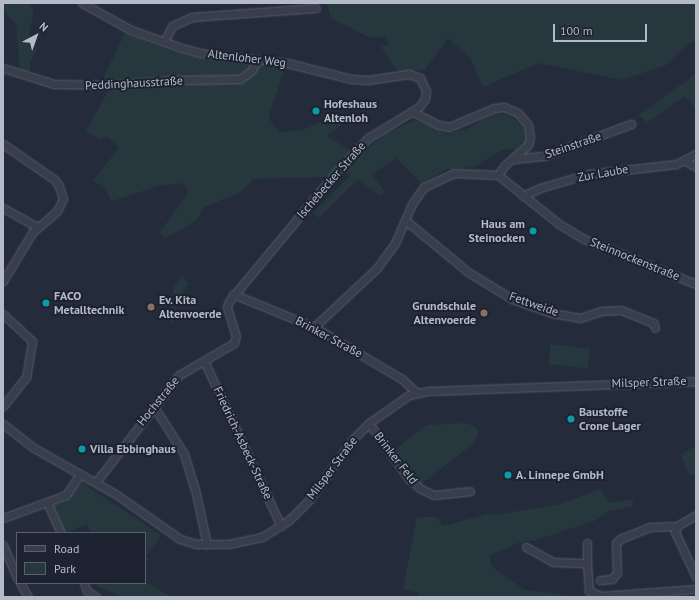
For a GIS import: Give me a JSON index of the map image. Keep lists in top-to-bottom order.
{
  "streets": {
    "street": [
      "Altenloher Weg",
      "Peddinghausstraße",
      "Steinstraße",
      "Zur Laube",
      "Ischebecker Straße",
      "Steinnockenstraße",
      "Fettweide",
      "Brinker Straße",
      "Milsper Straße",
      "Hochstraße",
      "Friedrich-Asbeck-Straße",
      "Brinker Feld"
    ]
  },
  "crossings": [
    ["Altenloher Weg", "Peddinghausstraße"],
    ["Altenloher Weg", "Ischebecker Straße"],
    ["Zur Laube", "Steinnockenstraße"],
    ["Ischebecker Straße", "Brinker Straße"],
    ["Ischebecker Straße", "Hochstraße"],
    ["Brinker Straße", "Milsper Straße"],
    ["Brinker Straße", "Hochstraße"],
    ["Milsper Straße", "Hochstraße"],
    ["Milsper Straße", "Friedrich-Asbeck-Straße"],
    ["Milsper Straße", "Brinker Feld"],
    ["Hochstraße", "Friedrich-Asbeck-Straße"]
  ],
  "places": [
    "Hofeshaus Altenloh",
    "Haus am Steinocken",
    "FACO Metalltechnik",
    "Ev. Kita Altenvoerde",
    "Grundschule Altenvoerde",
    "Baustoffe Crone Lager",
    "Villa Ebbinghaus",
    "A. Linnepe GmbH"
  ],
  "legend": ["Road", "Park"],
  "scale_bar": "100 m",
  "north": "top right"
}
